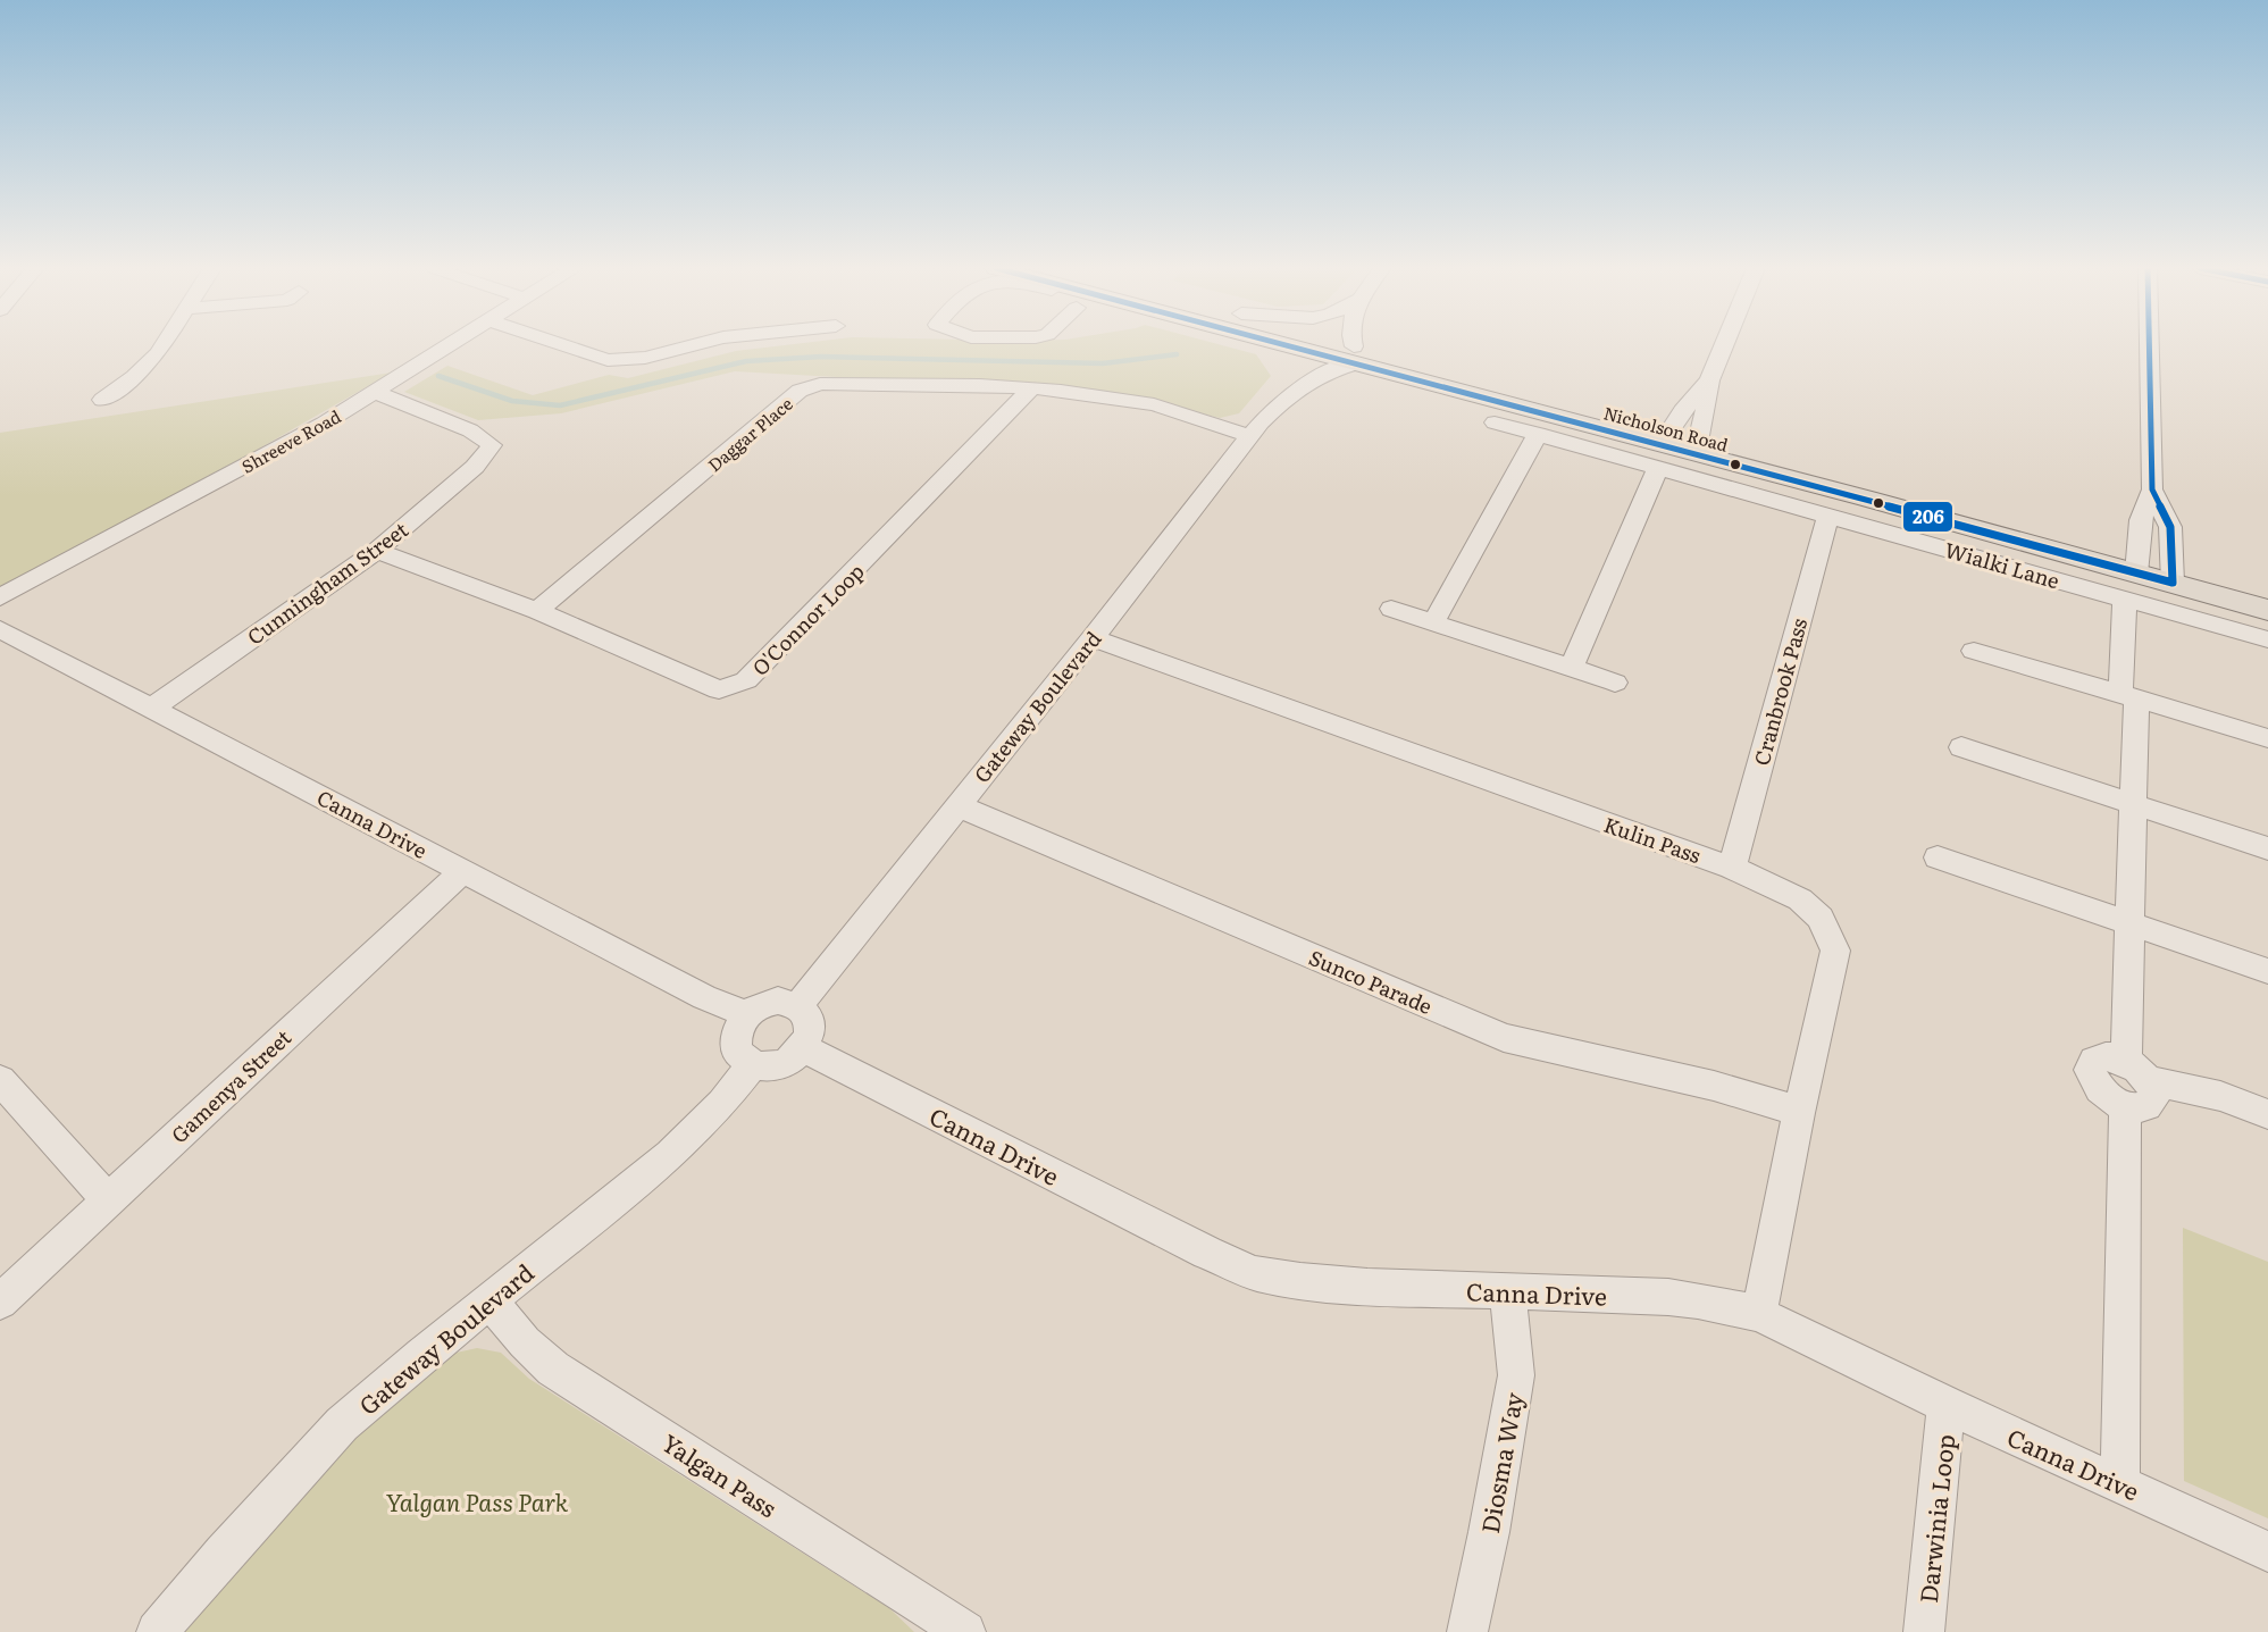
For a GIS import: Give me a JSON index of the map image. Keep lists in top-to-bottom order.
{
  "streets": {
    "main road": ["Nicholson Road"],
    "street": [
      "Daggar Place",
      "Shreeve Road",
      "Wialki Lane",
      "Cunningham Street",
      "O'Connor Loop",
      "Cranbrook Pass",
      "Gateway Boulevard",
      "Canna Drive",
      "Kulin Pass",
      "Sunco Parade",
      "Gamenya Street",
      "Diosma Way",
      "Yalgan Pass",
      "Darwinia Loop"
    ]
  },
  "crossings": [
    ["Nicholson Road", "Gateway Boulevard"],
    ["Daggar Place", "O'Connor Loop"],
    ["Daggar Place", "Gateway Boulevard"],
    ["Shreeve Road", "Cunningham Street"],
    ["Wialki Lane", "Cranbrook Pass"],
    ["Cunningham Street", "O'Connor Loop"],
    ["Cunningham Street", "Canna Drive"],
    ["Cranbrook Pass", "Kulin Pass"],
    ["Gateway Boulevard", "Canna Drive"],
    ["Gateway Boulevard", "Kulin Pass"],
    ["Gateway Boulevard", "Sunco Parade"],
    ["Gateway Boulevard", "Yalgan Pass"],
    ["Canna Drive", "Kulin Pass"],
    ["Canna Drive", "Gamenya Street"],
    ["Canna Drive", "Diosma Way"],
    ["Canna Drive", "Darwinia Loop"],
    ["Kulin Pass", "Sunco Parade"]
  ],
  "parks": ["Yalgan Pass Park"],
  "lines": ["transit line 206"]
}
